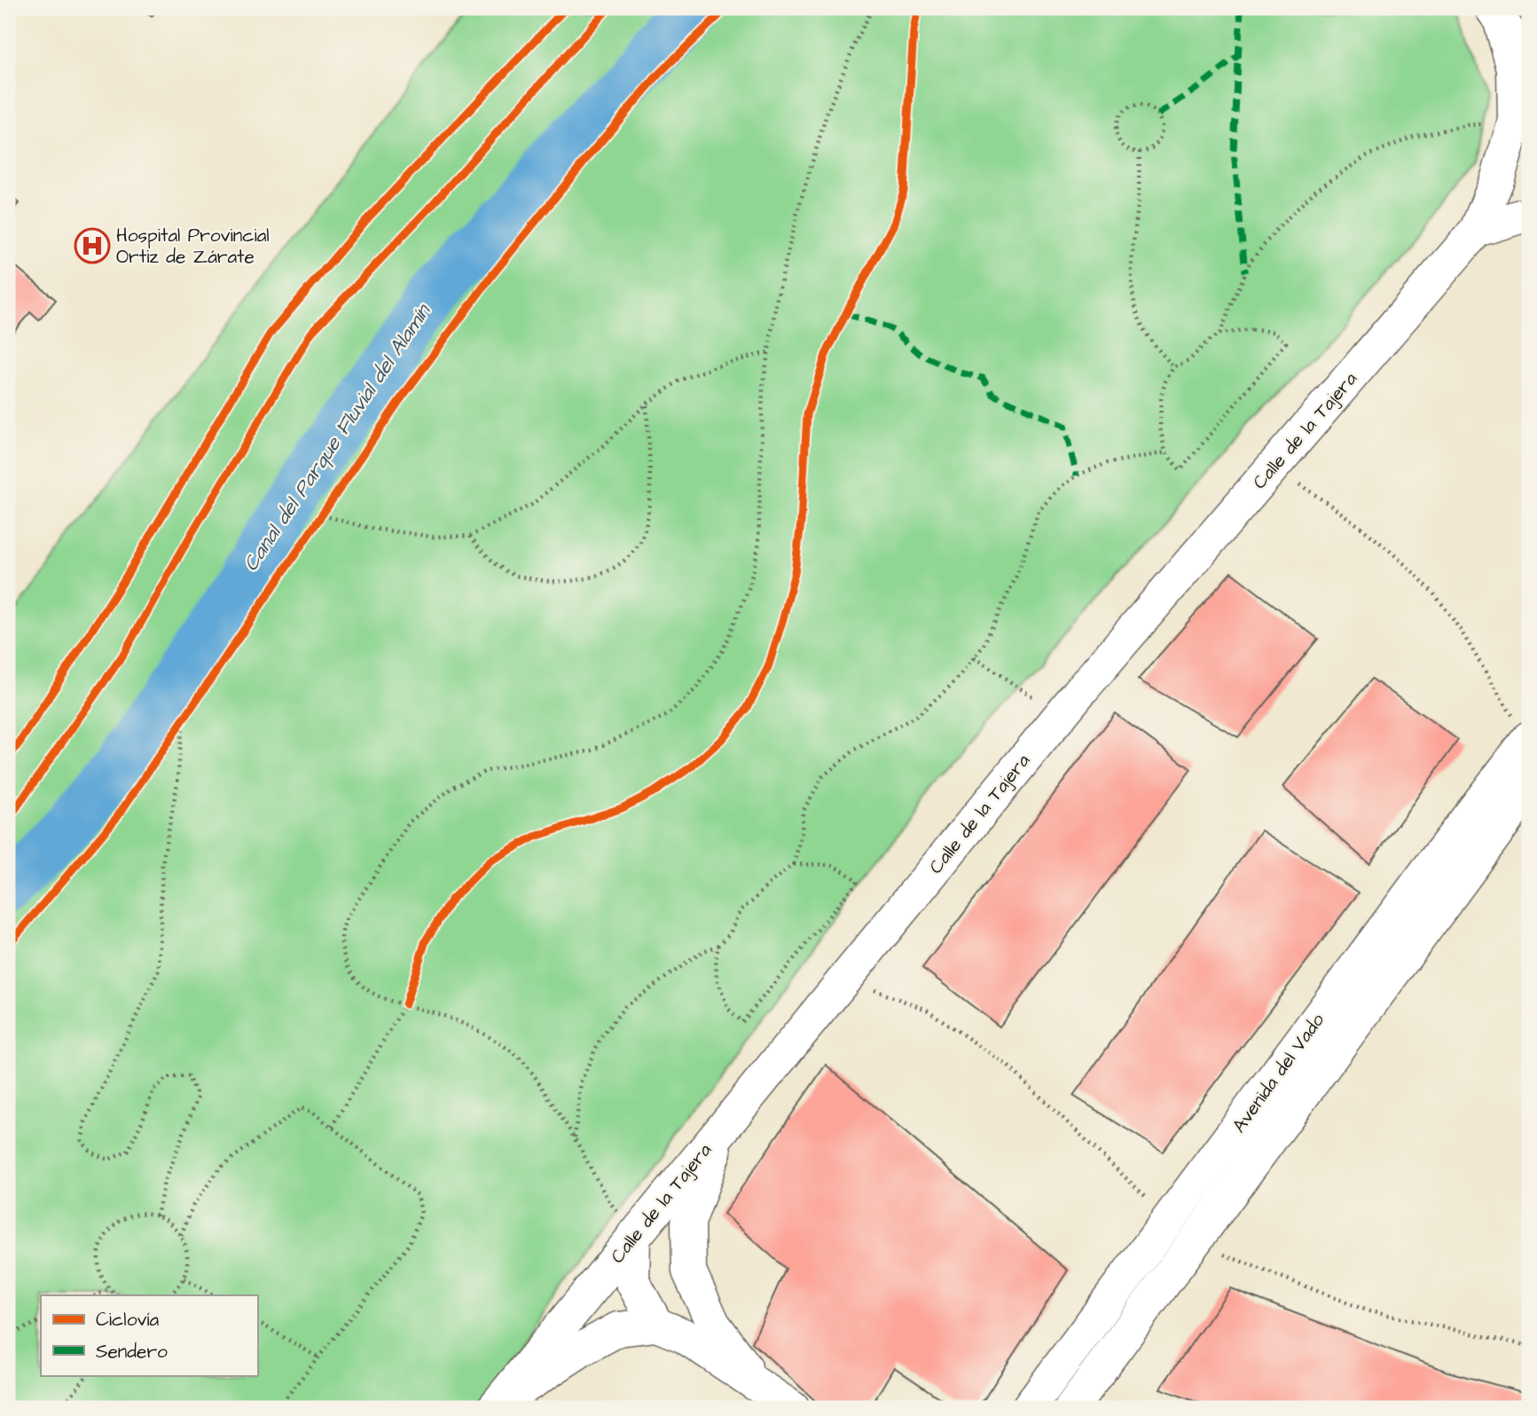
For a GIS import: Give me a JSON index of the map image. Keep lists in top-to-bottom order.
{
  "streets": {
    "street": ["Calle de la Tajera", "Avenida del Vado"]
  },
  "water": ["Canal del Parque Fluvial del Alamín"],
  "places": {
    "hospital": ["Hospital Provincial Ortiz de Zárate"]
  },
  "legend": ["Ciclovía", "Sendero"]
}
